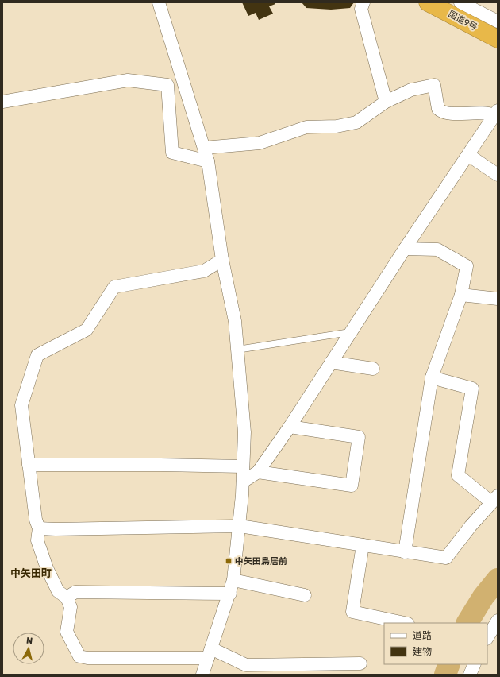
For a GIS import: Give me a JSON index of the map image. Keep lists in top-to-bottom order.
{
  "streets": {
    "highway": ["国道9号"]
  },
  "districts": ["中矢田町"],
  "places": {
    "transit": ["中矢田鳥居前"]
  },
  "legend": ["道路", "建物"],
  "north": "top"
}
